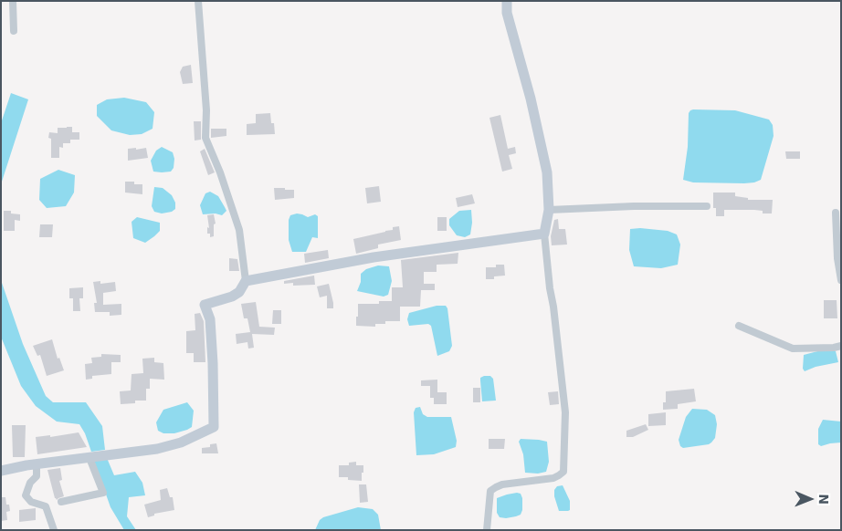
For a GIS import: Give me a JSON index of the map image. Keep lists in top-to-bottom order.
{
  "north": "right"
}
